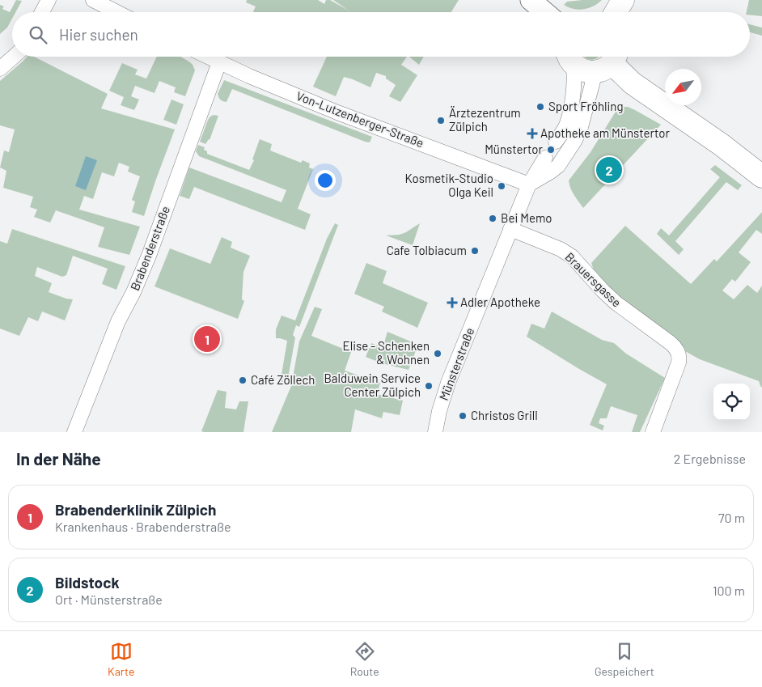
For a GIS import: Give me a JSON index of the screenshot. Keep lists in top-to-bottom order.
{
  "streets": {
    "street": [
      "Von-Lutzenberger-Straße",
      "Brabenderstraße",
      "Brauersgasse",
      "Münsterstraße"
    ]
  },
  "crossings": [
    ["Von-Lutzenberger-Straße", "Brabenderstraße"],
    ["Von-Lutzenberger-Straße", "Münsterstraße"],
    ["Brauersgasse", "Münsterstraße"]
  ],
  "places": {
    "other": [
      "Sport Fröhling",
      "Ärztezentrum Zülpich",
      "Münstertor",
      "Kosmetik-Studio Olga Keil",
      "Bei Memo",
      "Cafe Tolbiacum",
      "Elise - Schenken & Wohnen",
      "Café Zöllech",
      "Balduwein Service Center Zülpich",
      "Christos Grill"
    ],
    "health": ["Apotheke am Münstertor", "Adler Apotheke"]
  },
  "north": "bottom left",
  "page": {
    "search": "Hier suchen",
    "pins": ["2", "1"],
    "heading": ["In der Nähe", "2 Ergebnisse"],
    "list": [
      {
        "mark": "1",
        "name": "Brabenderklinik Zülpich",
        "note": "Krankenhaus · Brabenderstraße",
        "value": "70 m"
      },
      {
        "mark": "2",
        "name": "Bildstock",
        "note": "Ort · Münsterstraße",
        "value": "100 m"
      }
    ],
    "nav": ["Karte", "Route", "Gespeichert"]
  }
}
